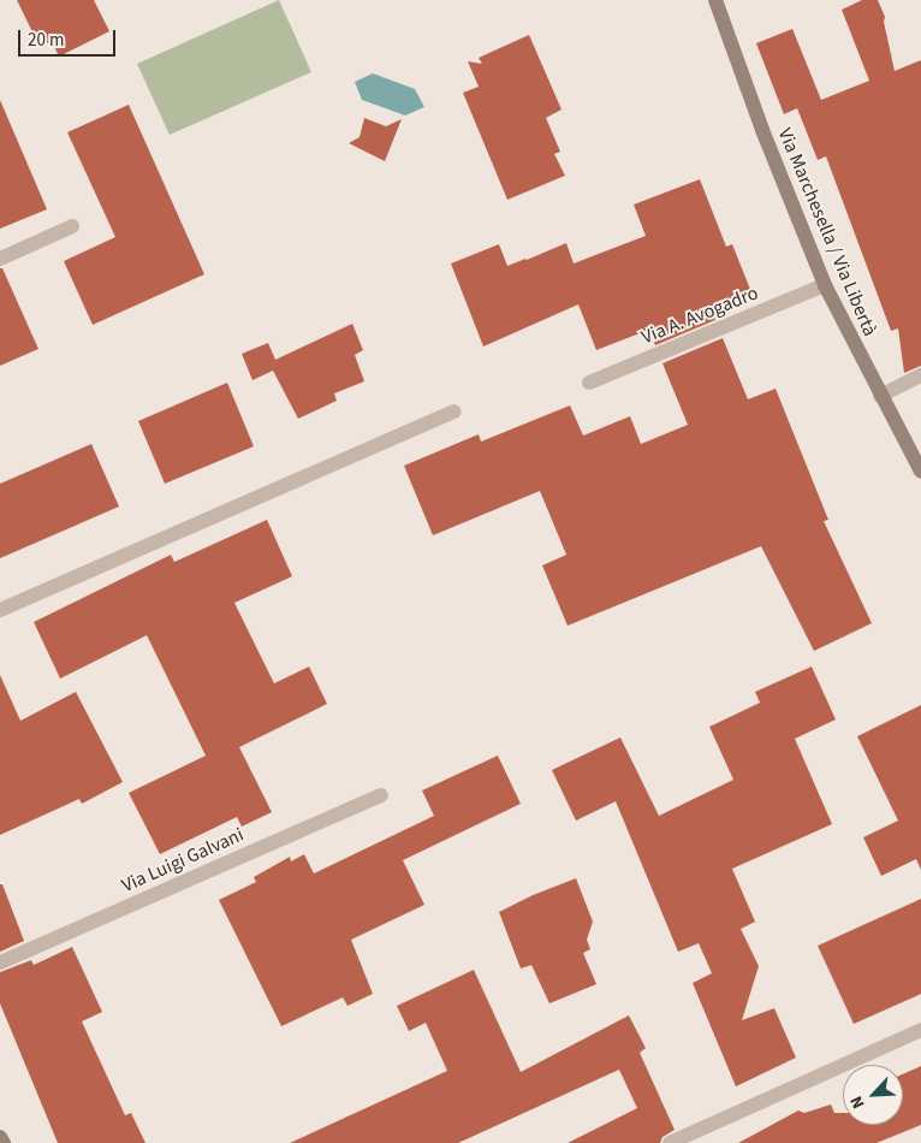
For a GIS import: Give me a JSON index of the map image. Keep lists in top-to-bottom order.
{
  "streets": {
    "street": ["Via Marchesella / Via Libertà", "Via A. Avogadro", "Via Luigi Galvani"]
  },
  "crossings": [
    ["Via Marchesella / Via Libertà", "Via A. Avogadro"]
  ],
  "scale_bar": "20 m",
  "north": "bottom left"
}
